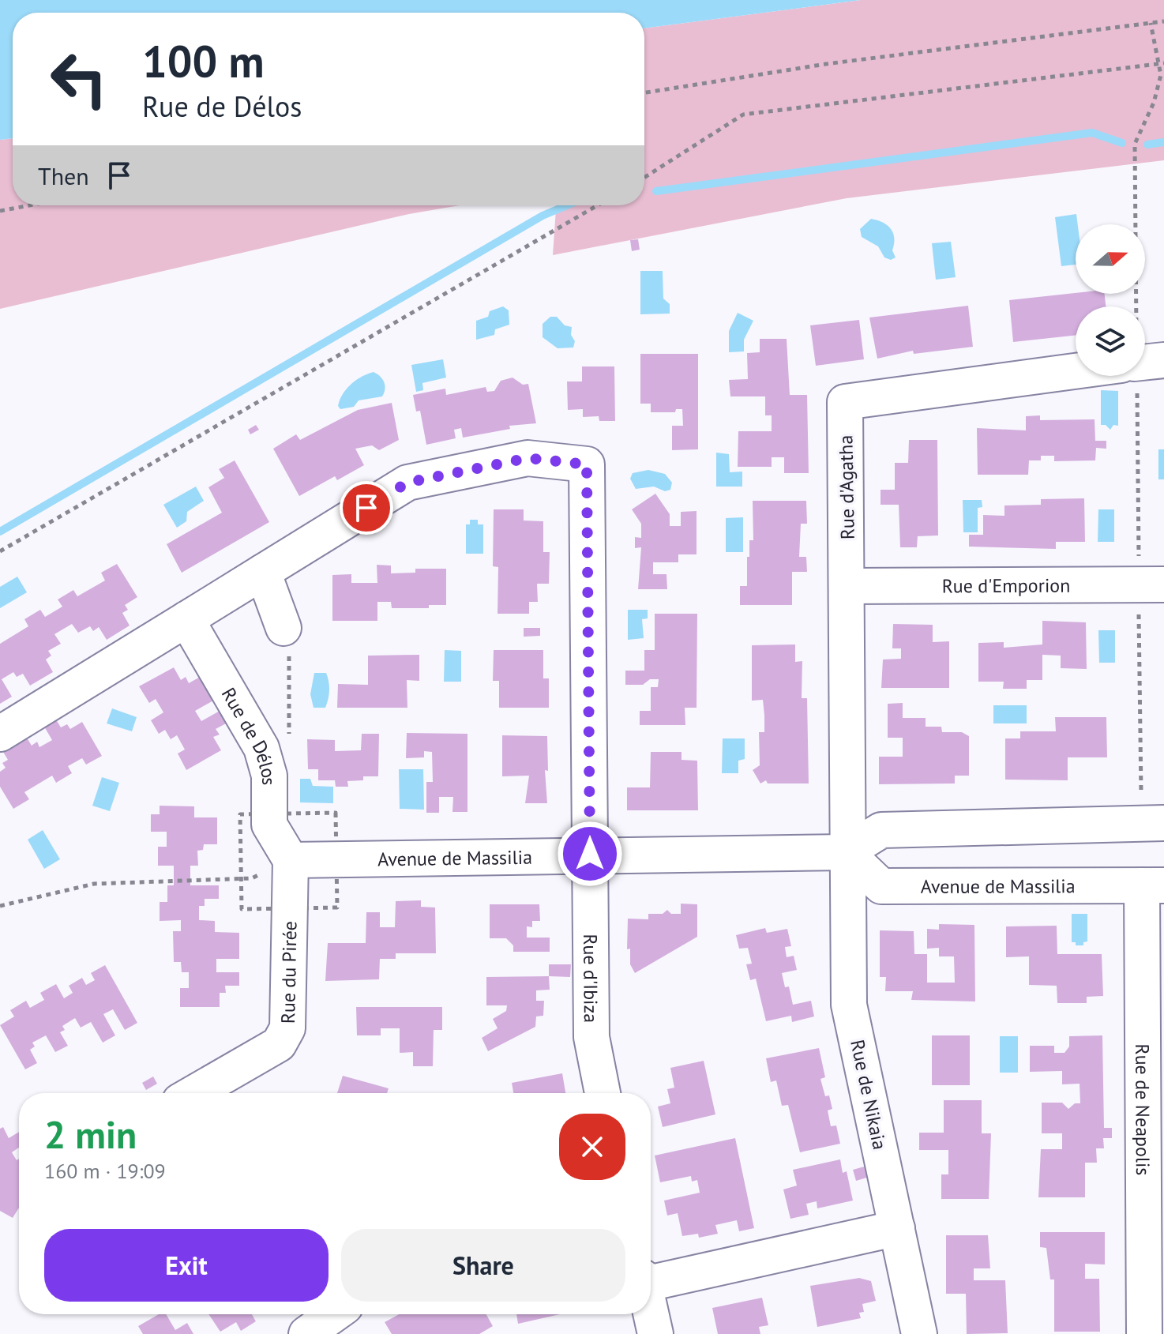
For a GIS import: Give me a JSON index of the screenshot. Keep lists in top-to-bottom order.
{
  "streets": {
    "street": [
      "Rue d'Agatha",
      "Rue d'Emporion",
      "Rue de Délos",
      "Avenue de Massilia",
      "Rue du Pirée",
      "Rue d'Ibiza",
      "Rue de Nikaia",
      "Rue de Neapolis"
    ]
  },
  "crossings": [
    ["Rue d'Agatha", "Rue d'Emporion"],
    ["Rue d'Agatha", "Avenue de Massilia"],
    ["Rue d'Agatha", "Rue de Nikaia"],
    ["Rue de Délos", "Avenue de Massilia"],
    ["Rue de Délos", "Rue du Pirée"],
    ["Avenue de Massilia", "Rue du Pirée"],
    ["Avenue de Massilia", "Rue d'Ibiza"],
    ["Avenue de Massilia", "Rue de Nikaia"],
    ["Avenue de Massilia", "Rue de Neapolis"]
  ],
  "north": "right",
  "page": {
    "turn": ["100 m", "Rue de Délos"],
    "then": "Then",
    "heading": ["2 min", "160 m · 19:09"],
    "buttons": ["Exit", "Share"]
  }
}
